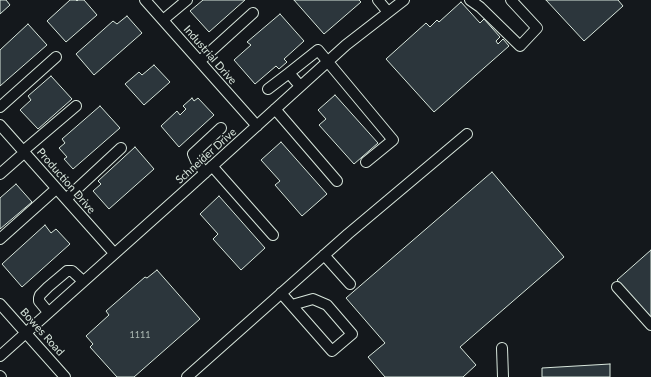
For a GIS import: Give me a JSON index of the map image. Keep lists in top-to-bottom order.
{
  "streets": {
    "street": [
      "Industrial Drive",
      "Schneider Drive",
      "Production Drive",
      "Bowes Road"
    ]
  },
  "crossings": [
    ["Industrial Drive", "Schneider Drive"],
    ["Schneider Drive", "Production Drive"],
    ["Schneider Drive", "Bowes Road"]
  ],
  "house_numbers": ["1111"]
}
